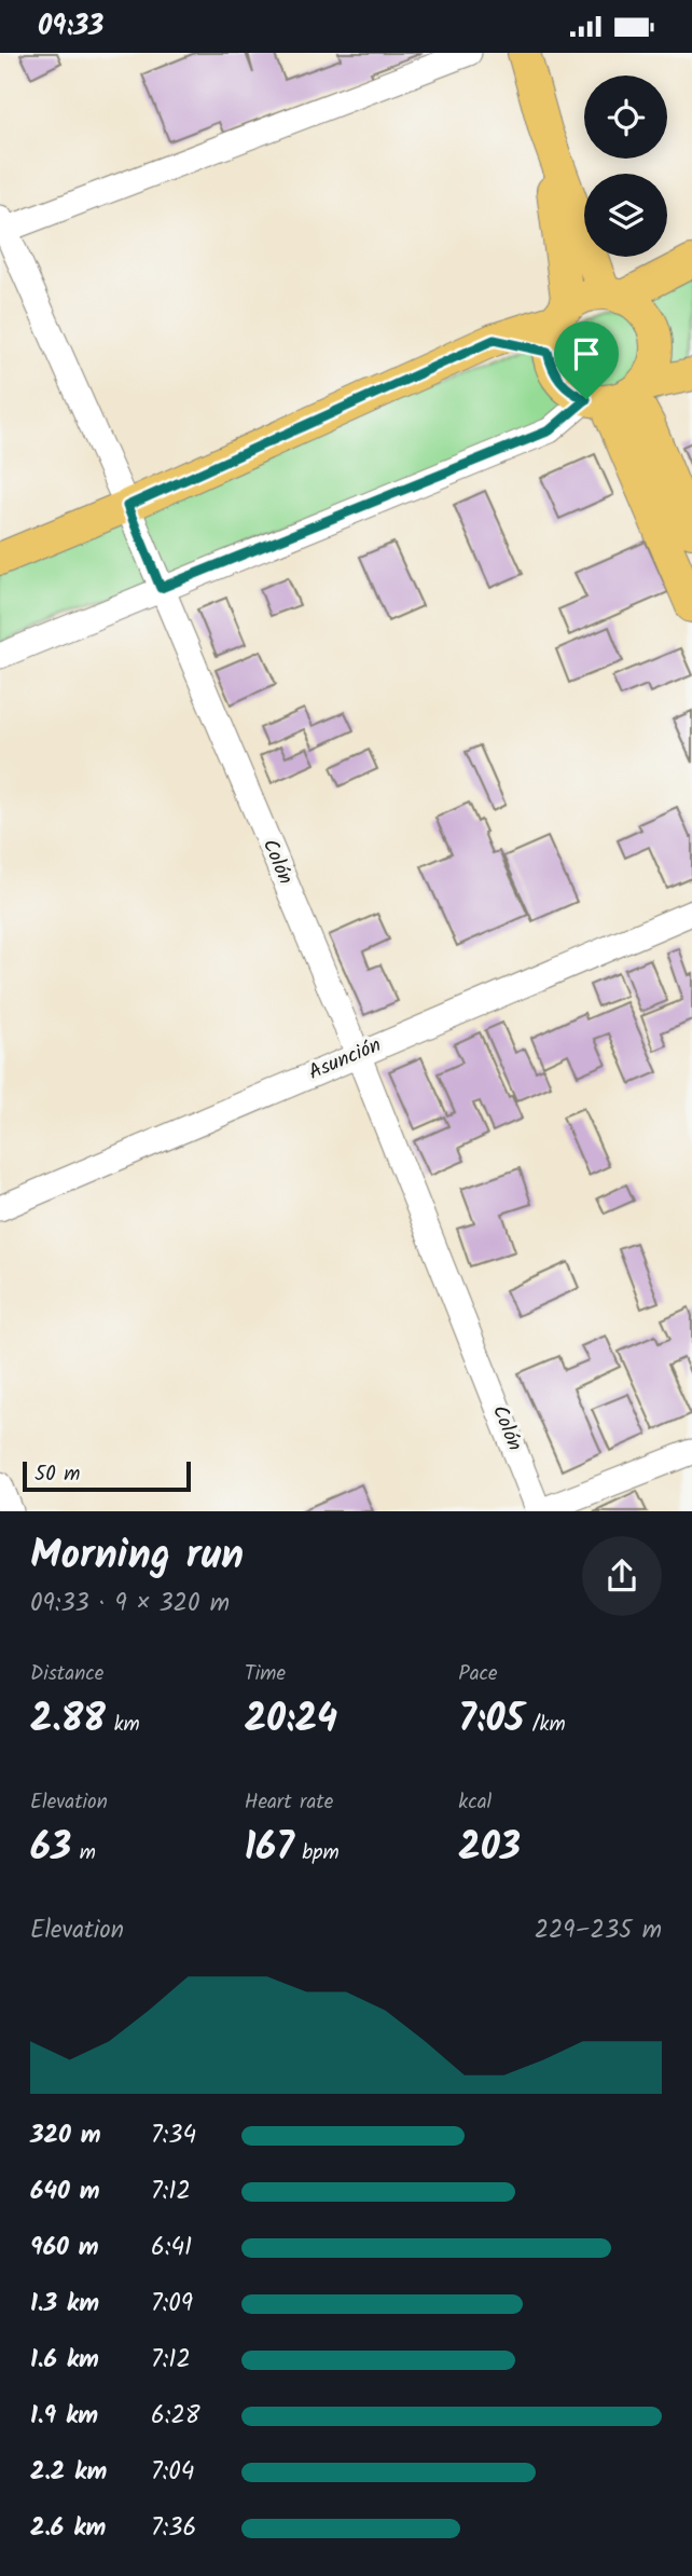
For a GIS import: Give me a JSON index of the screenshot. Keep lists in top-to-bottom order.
{
  "streets": {
    "street": ["Colón", "Asunción"]
  },
  "crossings": [
    ["Colón", "Asunción"]
  ],
  "scale_bar": "50 m",
  "page": {
    "status": "09:33",
    "scale": "50 m",
    "heading": ["Morning run", "09:33 · 9 × 320 m"],
    "stats": [
      ["Distance", "2.88 km"],
      ["Time", "20:24"],
      ["Pace", "7:05 /km"],
      ["Elevation", "63 m"],
      ["Heart rate", "167 bpm"],
      ["kcal", "203"]
    ],
    "chart": ["Elevation", "229–235 m"],
    "list": [
      {
        "name": "320 m",
        "note": "7:34"
      },
      {
        "name": "640 m",
        "note": "7:12"
      },
      {
        "name": "960 m",
        "note": "6:41"
      },
      {
        "name": "1.3 km",
        "note": "7:09"
      },
      {
        "name": "1.6 km",
        "note": "7:12"
      },
      {
        "name": "1.9 km",
        "note": "6:28"
      },
      {
        "name": "2.2 km",
        "note": "7:04"
      },
      {
        "name": "2.6 km",
        "note": "7:36"
      }
    ]
  }
}
